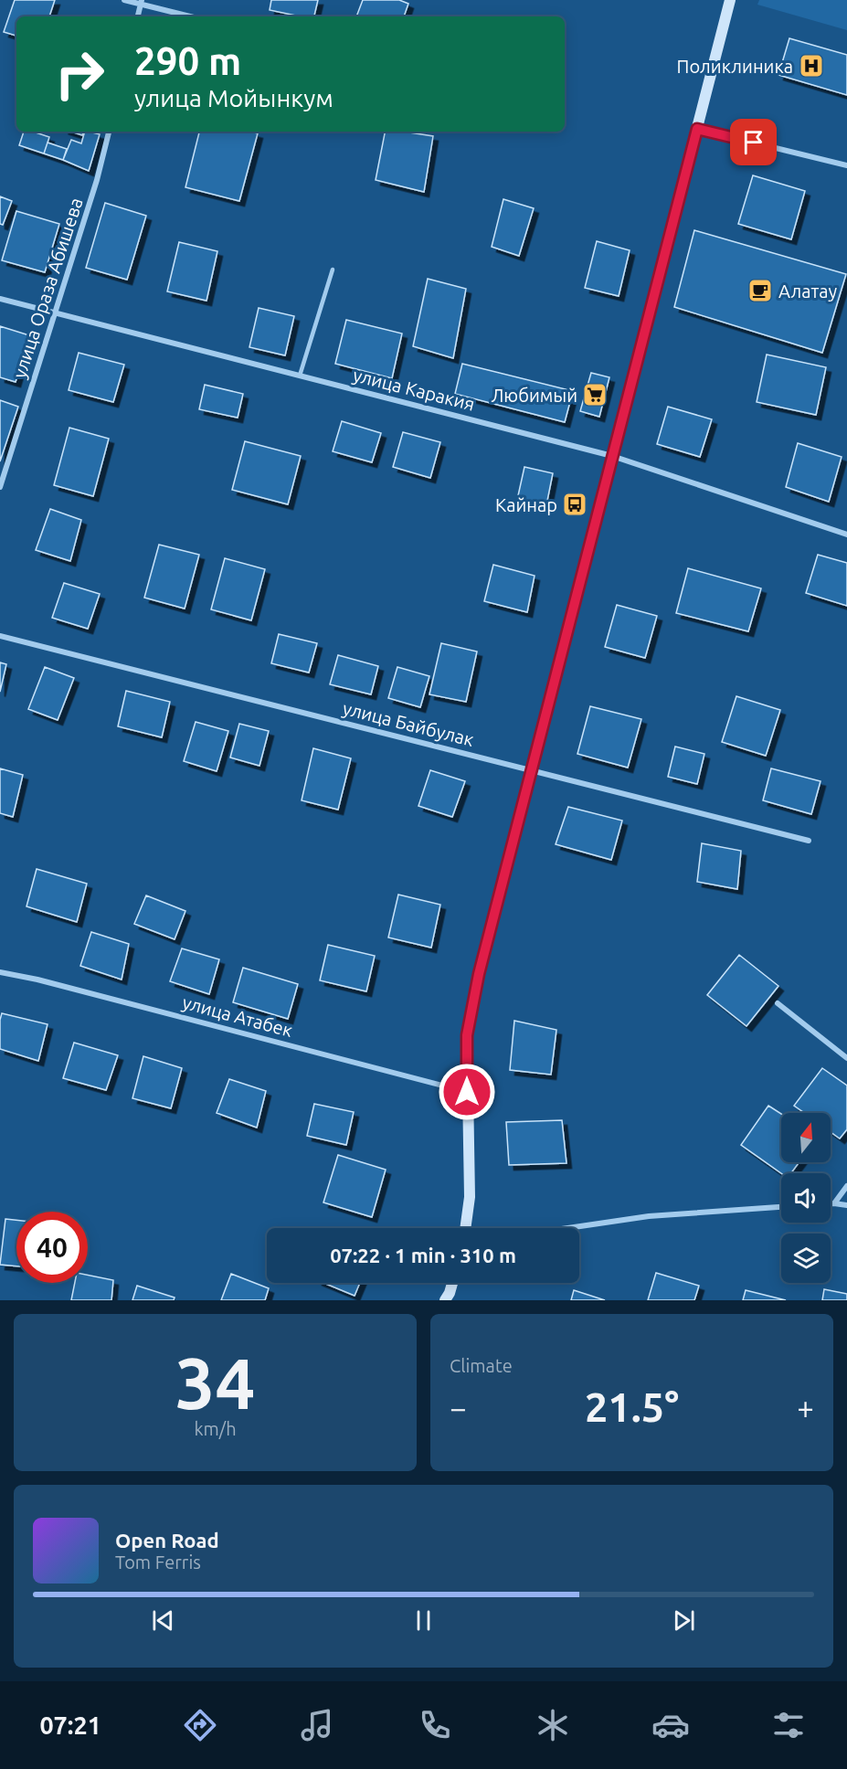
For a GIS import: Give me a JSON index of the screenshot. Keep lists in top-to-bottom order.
{
  "streets": {
    "street": [
      "улица Ораза Абишева",
      "улица Каракия",
      "улица Байбулак",
      "улица Атабек"
    ]
  },
  "crossings": [
    ["улица Ораза Абишева", "улица Каракия"]
  ],
  "places": {
    "hospital": ["Поликлиника"],
    "cafe": ["Алатау"],
    "supermarket": ["Любимый"],
    "bus stop": ["Кайнар"]
  },
  "north": "top",
  "page": {
    "turn": ["290 m", "улица Мойынкум"],
    "limit": "40",
    "trip": "07:22 · 1 min · 310 m",
    "tile": [
      ["34", "km/h"],
      "Climate"
    ],
    "heat": ["−", "21.5°", "+"],
    "song": ["Open Road", "Tom Ferris"],
    "tabs": "07:21"
  }
}
